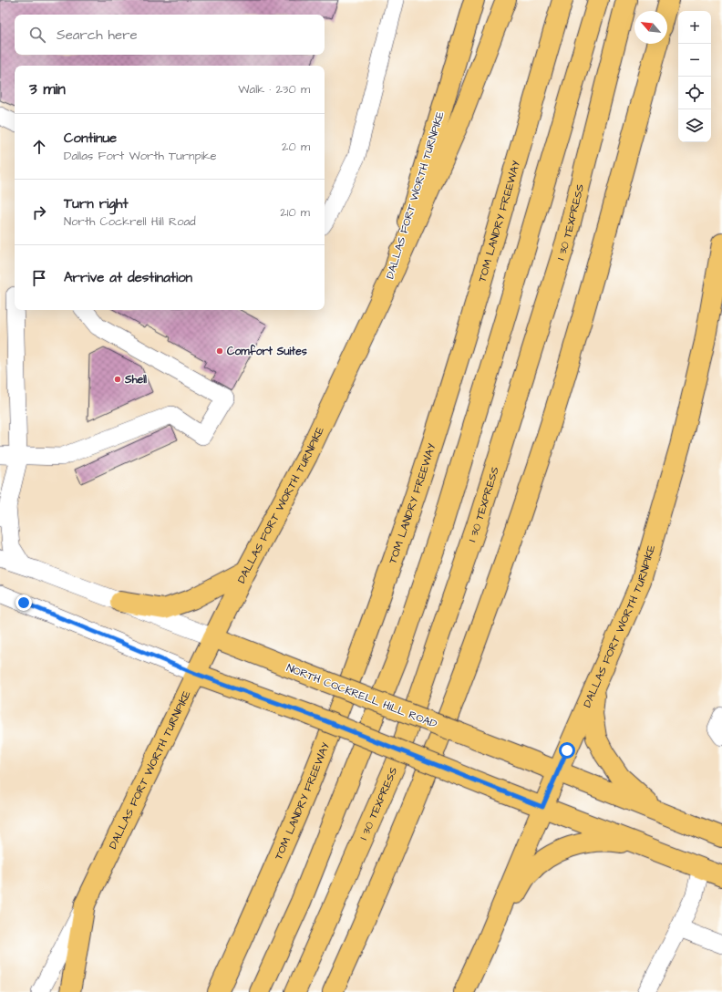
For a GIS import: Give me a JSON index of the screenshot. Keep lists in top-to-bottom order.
{
  "streets": {
    "main road": [
      "DALLAS FORT WORTH TURNPIKE",
      "TOM LANDRY FREEWAY",
      "I 30 TEXPRESS",
      "NORTH COCKRELL HILL ROAD"
    ]
  },
  "crossings": [
    ["DALLAS FORT WORTH TURNPIKE", "NORTH COCKRELL HILL ROAD"]
  ],
  "places": ["Comfort Suites", "Shell"],
  "north": "top left",
  "page": {
    "map_buttons": ["+", "−"],
    "search": "Search here",
    "heading": ["3 min", "Walk · 230 m"],
    "list": [
      ["Continue", "Dallas Fort Worth Turnpike", "20 m"],
      ["Turn right", "North Cockrell Hill Road", "210 m"],
      "Arrive at destination"
    ]
  }
}
